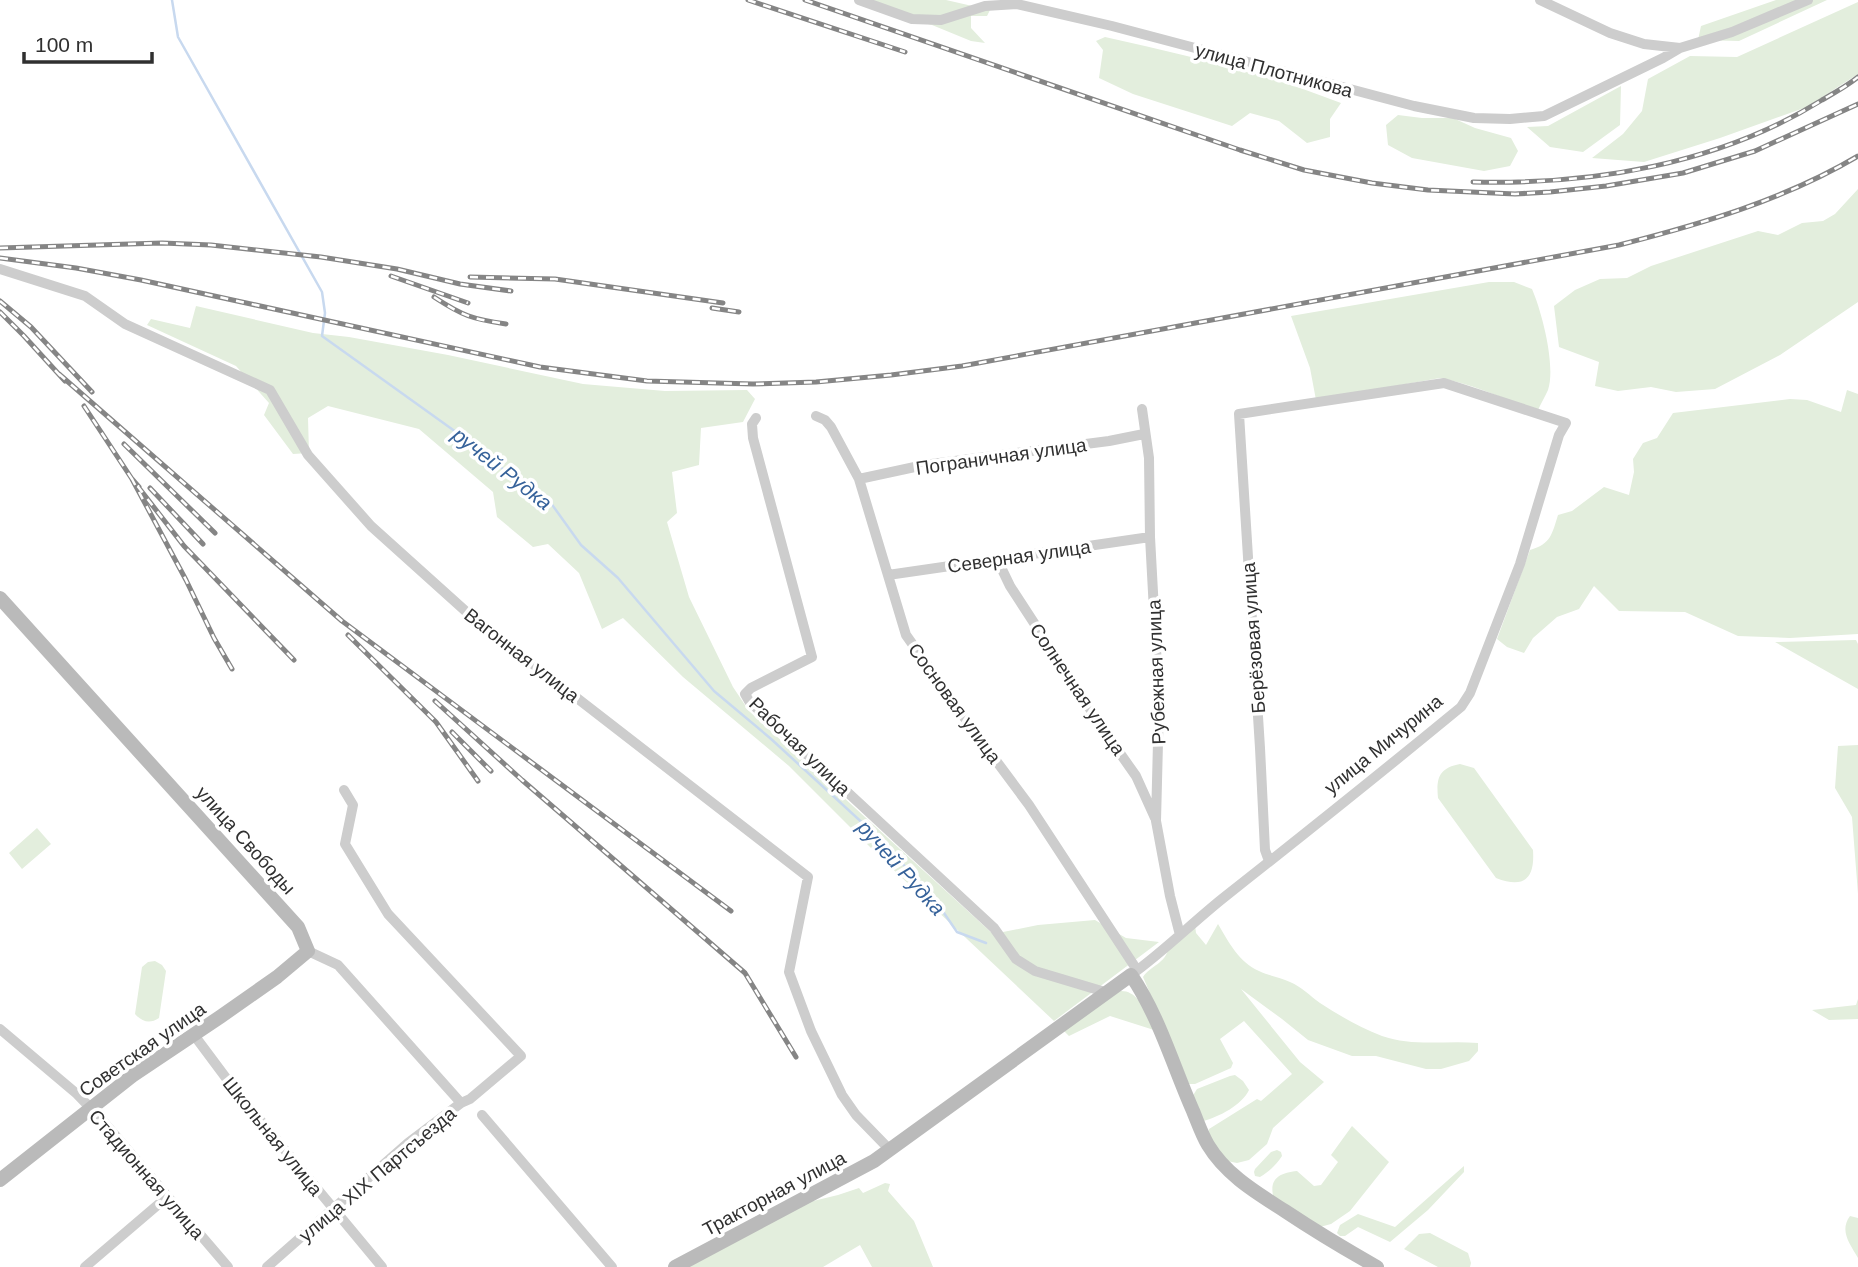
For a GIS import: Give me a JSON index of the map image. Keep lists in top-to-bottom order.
{
  "streets": {
    "main road": [
      "улица Мичурина",
      "улица Свободы",
      "Советская улица",
      "Тракторная улица"
    ],
    "street": [
      "улица Плотникова",
      "Пограничная улица",
      "Северная улица",
      "Берёзовая улица",
      "Вагонная улица",
      "Рубежная улица",
      "Солнечная улица",
      "Сосновая улица",
      "Рабочая улица",
      "Школьная улица",
      "Стадионная улица",
      "улица XIX Партсъезда"
    ]
  },
  "crossings": [
    ["Пограничная улица", "Рубежная улица"],
    ["Пограничная улица", "Сосновая улица"],
    ["Северная улица", "Рубежная улица"],
    ["Северная улица", "Солнечная улица"],
    ["Северная улица", "Сосновая улица"],
    ["Берёзовая улица", "улица Мичурина"],
    ["Вагонная улица", "улица Мичурина"],
    ["Вагонная улица", "Тракторная улица"],
    ["Рубежная улица", "Солнечная улица"],
    ["Рубежная улица", "улица Мичурина"],
    ["Сосновая улица", "улица Мичурина"],
    ["улица Мичурина", "Рабочая улица"],
    ["улица Мичурина", "Тракторная улица"],
    ["улица Свободы", "Советская улица"],
    ["Советская улица", "Школьная улица"],
    ["Советская улица", "Стадионная улица"],
    ["Школьная улица", "улица XIX Партсъезда"]
  ],
  "water": ["ручей Рудка"],
  "scale_bar": "100 m"
}
